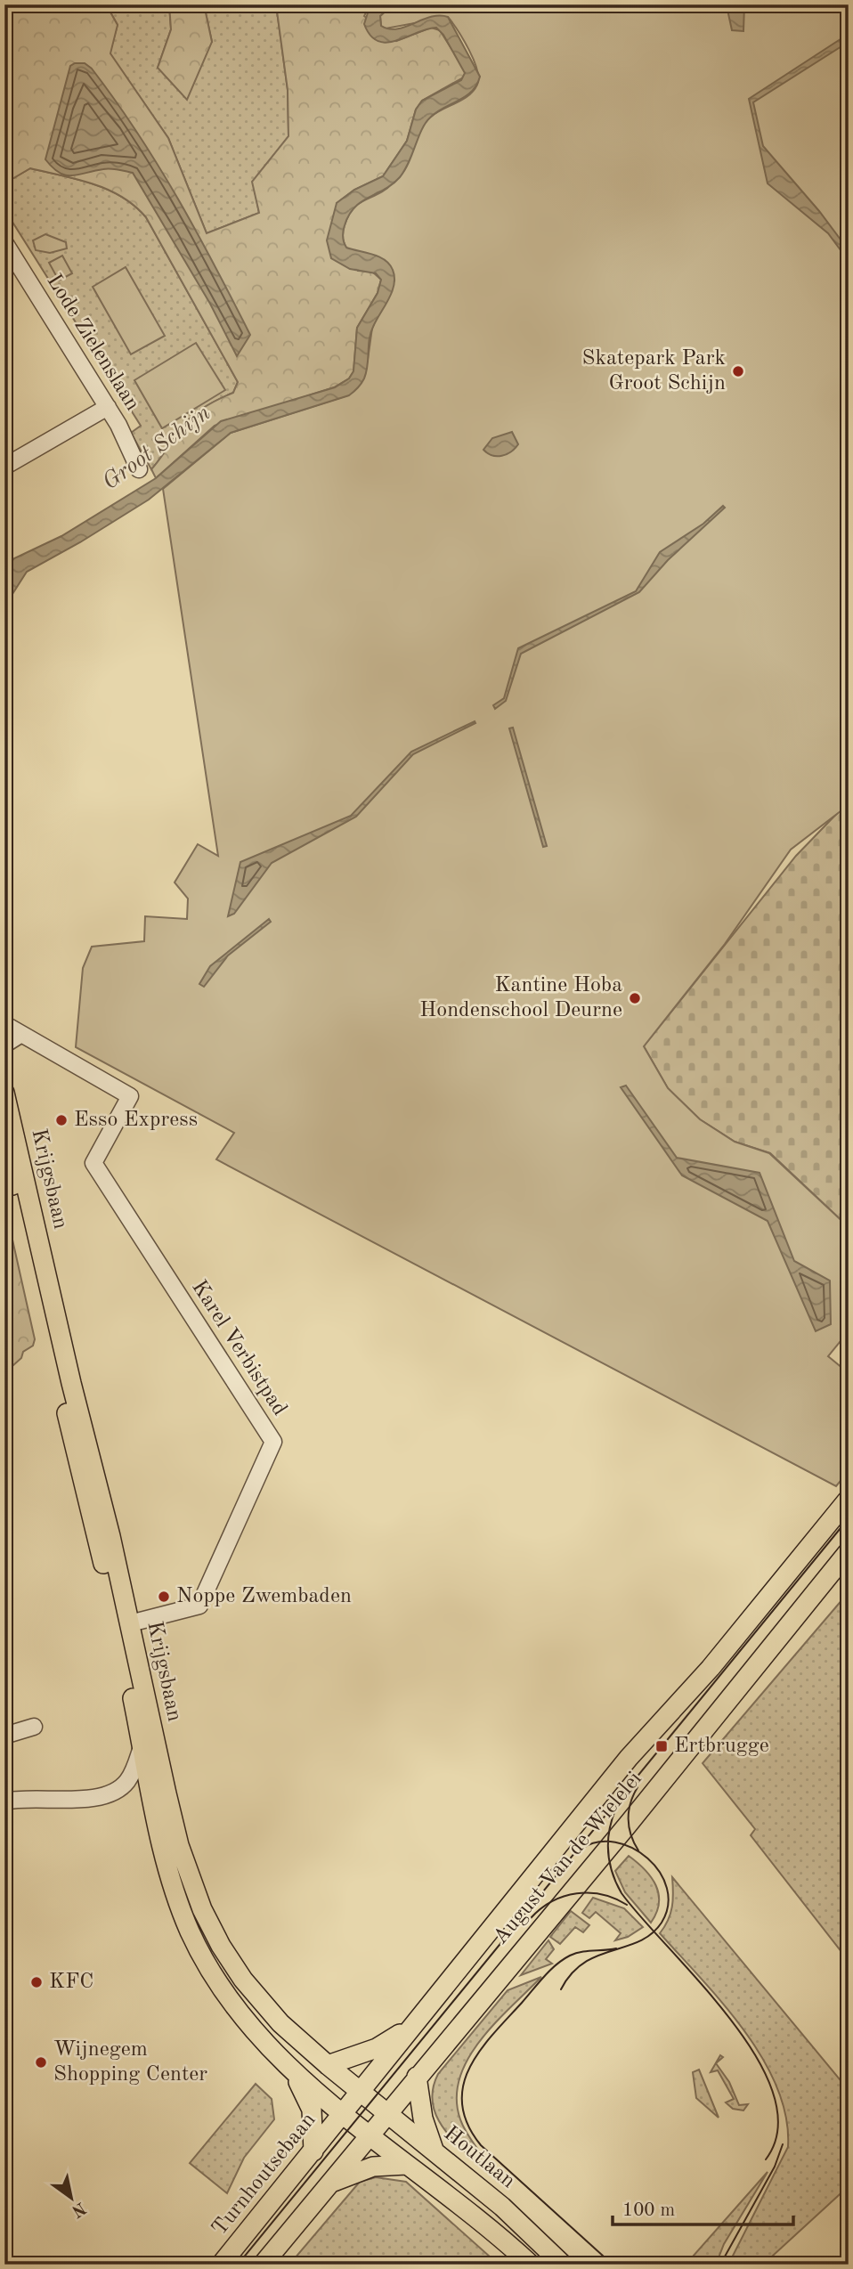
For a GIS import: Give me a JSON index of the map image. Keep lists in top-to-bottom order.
{
  "streets": {
    "main road": [
      "Krijgsbaan",
      "August Van de Wielelei",
      "Houtlaan",
      "Turnhoutsebaan"
    ],
    "street": ["Lode Zielenslaan", "Karel Verbistpad"]
  },
  "crossings": [
    ["Krijgsbaan", "Karel Verbistpad"],
    ["Krijgsbaan", "Houtlaan"],
    ["Krijgsbaan", "Turnhoutsebaan"],
    ["August Van de Wielelei", "Houtlaan"],
    ["August Van de Wielelei", "Turnhoutsebaan"],
    ["Houtlaan", "Turnhoutsebaan"]
  ],
  "water": ["Groot Schijn"],
  "places": {
    "other": [
      "Skatepark Park Groot Schijn",
      "Kantine Hoba Hondenschool Deurne",
      "Esso Express",
      "Noppe Zwembaden",
      "KFC",
      "Wijnegem Shopping Center"
    ],
    "transit": ["Ertbrugge"]
  },
  "scale_bar": "100 m",
  "north": "bottom right"
}
